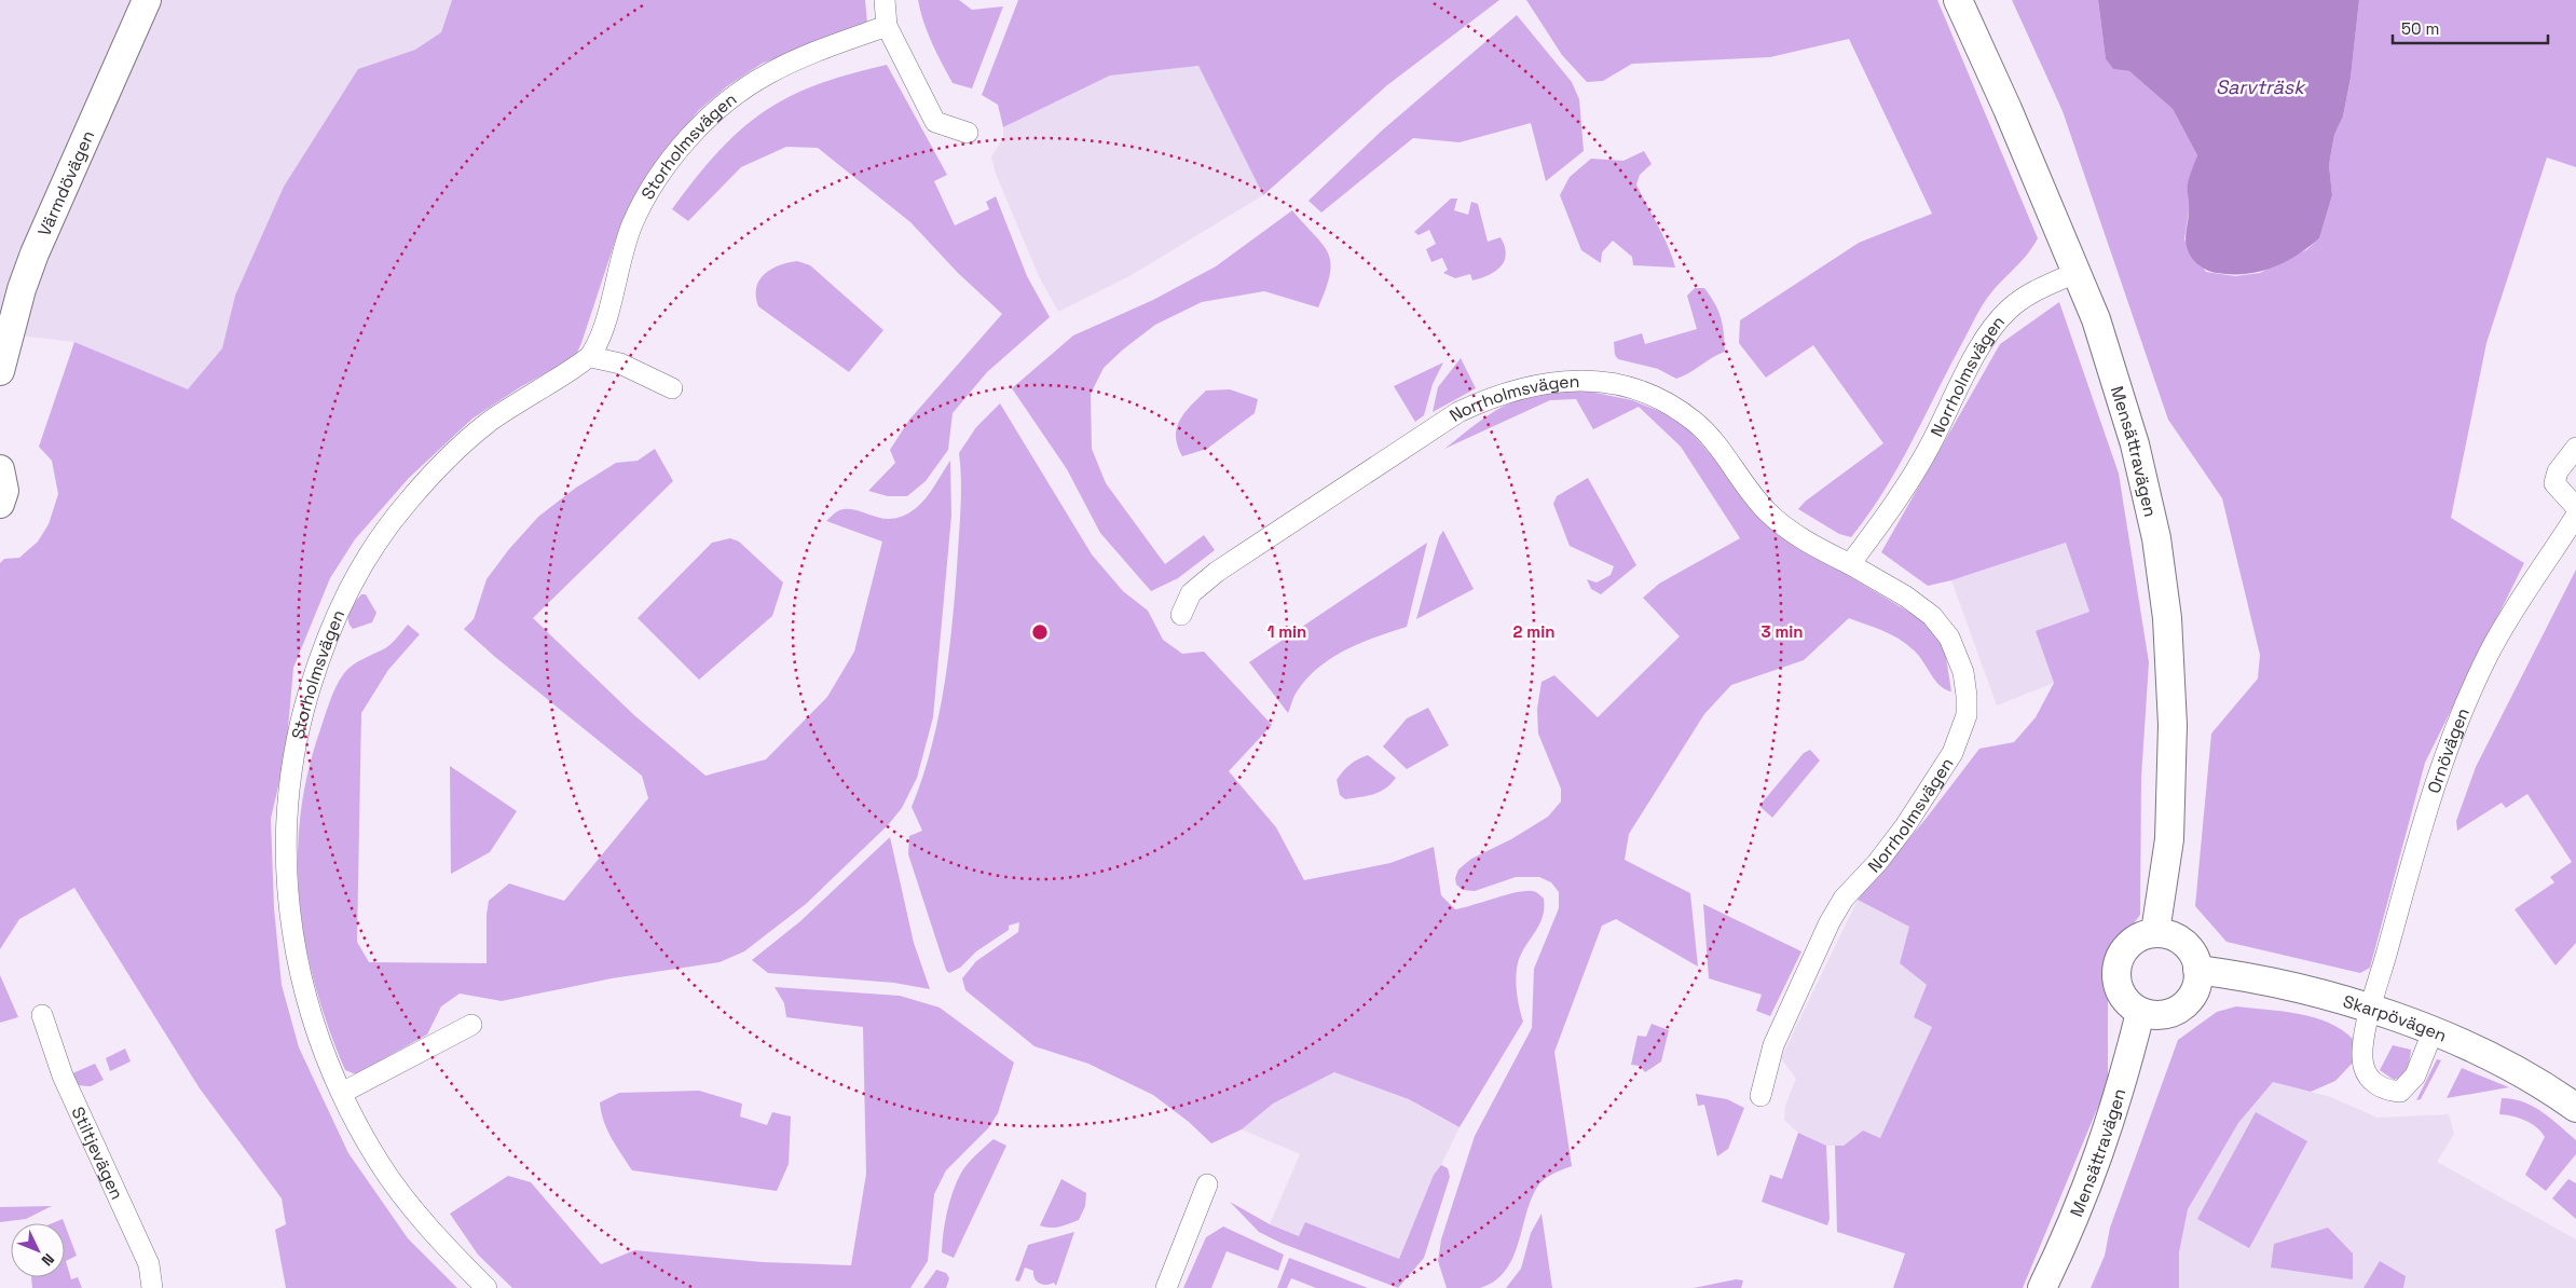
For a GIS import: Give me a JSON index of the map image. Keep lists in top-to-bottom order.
{
  "streets": {
    "street": [
      "Storholmsvägen",
      "Värmdövägen",
      "Norrholmsvägen",
      "Mensättravägen",
      "Ornövägen",
      "Skarpövägen",
      "Stiltjevägen"
    ]
  },
  "crossings": [
    ["Norrholmsvägen", "Mensättravägen"],
    ["Mensättravägen", "Skarpövägen"],
    ["Ornövägen", "Skarpövägen"]
  ],
  "water": ["Sarvträsk"],
  "scale_bar": "50 m",
  "north": "bottom right",
  "rings": ["1 min", "2 min", "3 min"]
}
